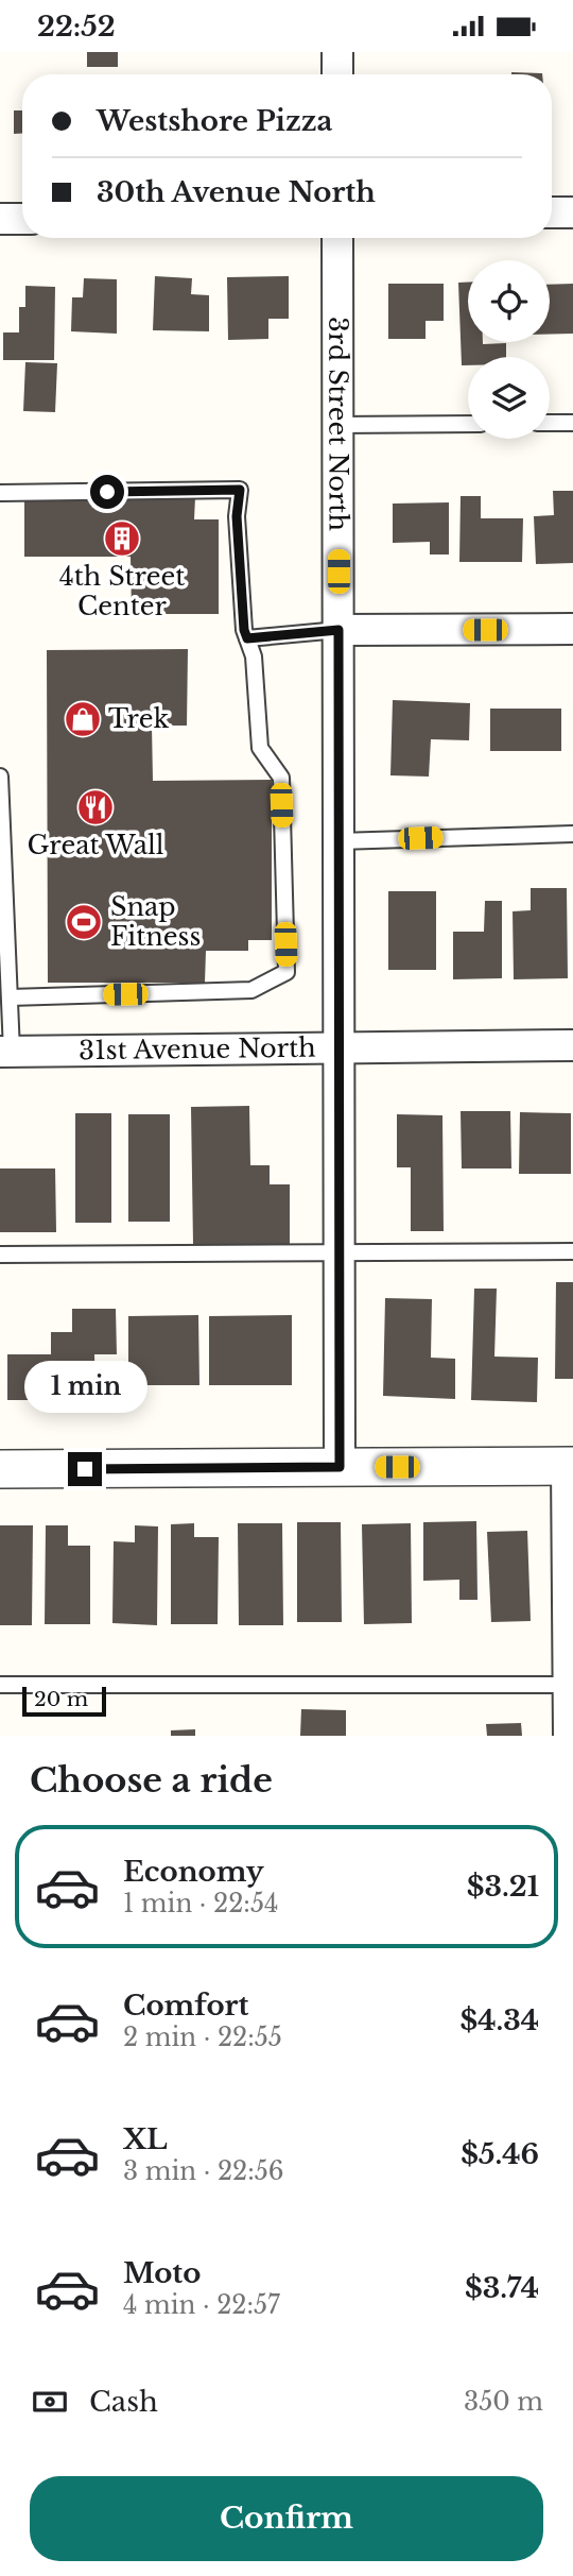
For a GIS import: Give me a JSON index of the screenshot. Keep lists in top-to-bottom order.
{
  "streets": {
    "street": ["3rd Street North", "31st Avenue North"]
  },
  "crossings": [
    ["3rd Street North", "31st Avenue North"]
  ],
  "places": {
    "building": ["4th Street Center"],
    "shop": ["Trek"],
    "restaurant": ["Great Wall"],
    "sports": ["Snap Fitness"]
  },
  "scale_bar": "20 m",
  "page": {
    "status": "22:52",
    "banner": ["Westshore Pizza", "30th Avenue North"],
    "bubble": "1 min",
    "scale": "20 m",
    "heading": "Choose a ride",
    "list": [
      {
        "name": "Economy",
        "note": "1 min · 22:54",
        "value": "$3.21"
      },
      {
        "name": "Comfort",
        "note": "2 min · 22:55",
        "value": "$4.34"
      },
      {
        "name": "XL",
        "note": "3 min · 22:56",
        "value": "$5.46"
      },
      {
        "name": "Moto",
        "note": "4 min · 22:57",
        "value": "$3.74"
      }
    ],
    "pay": ["Cash", "350 m"],
    "buttons": "Confirm"
  }
}
